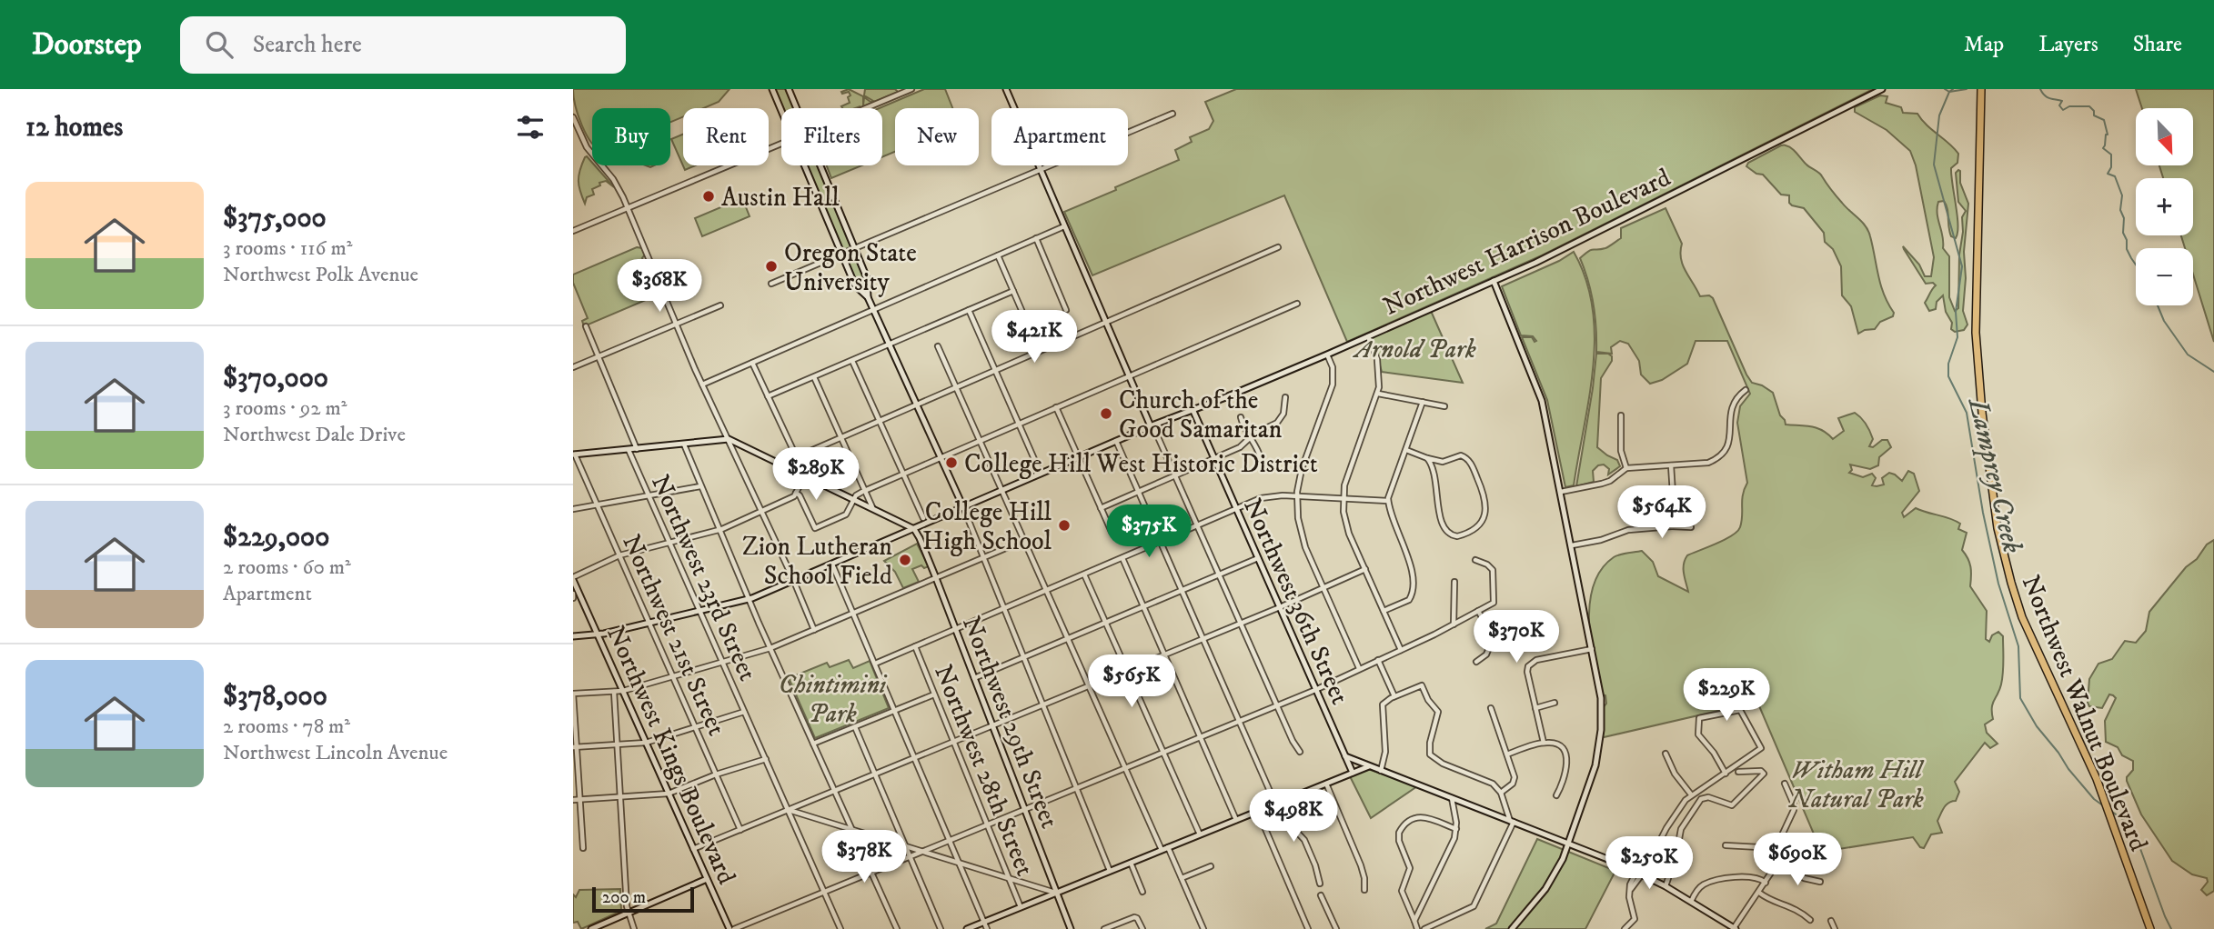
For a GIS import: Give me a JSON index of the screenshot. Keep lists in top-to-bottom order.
{
  "streets": {
    "main road": ["Northwest Walnut Boulevard"],
    "street": [
      "Northwest Harrison Boulevard",
      "Northwest 23rd Street",
      "Northwest 36th Street",
      "Northwest 21st Street",
      "Northwest 29th Street",
      "Northwest Kings Boulevard",
      "Northwest 28th Street"
    ]
  },
  "crossings": [
    ["Northwest Harrison Boulevard", "Northwest 23rd Street"],
    ["Northwest Harrison Boulevard", "Northwest 36th Street"],
    ["Northwest Harrison Boulevard", "Northwest 21st Street"],
    ["Northwest Harrison Boulevard", "Northwest 29th Street"],
    ["Northwest Harrison Boulevard", "Northwest Kings Boulevard"]
  ],
  "water": ["Lamprey Creek"],
  "parks": ["Arnold Park", "Chintimini Park", "Witham Hill Natural Park"],
  "places": [
    "Austin Hall",
    "Oregon State University",
    "Church of the Good Samaritan",
    "College Hill West Historic District",
    "College Hill High School",
    "Zion Lutheran School Field"
  ],
  "scale_bar": "200 m",
  "north": "bottom right",
  "page": {
    "header": "Doorstep",
    "search": "Search here",
    "nav": ["Map", "Layers", "Share"],
    "heading": "12 homes",
    "map_buttons": ["+", "−"],
    "chip": [
      "Buy",
      "Rent",
      "Filters",
      "New",
      "Apartment"
    ],
    "list": [
      {
        "name": "$375,000",
        "note": "3 rooms · 116 m² · Northwest Polk Avenue"
      },
      {
        "name": "$370,000",
        "note": "3 rooms · 92 m² · Northwest Dale Drive"
      },
      {
        "name": "$229,000",
        "note": "2 rooms · 60 m² · Apartment"
      },
      {
        "name": "$378,000",
        "note": "2 rooms · 78 m² · Northwest Lincoln Avenue"
      }
    ],
    "price": [
      "$368K",
      "$421K",
      "$289K",
      "$564K",
      "$375K",
      "$370K",
      "$565K",
      "$229K",
      "$498K",
      "$378K",
      "$690K",
      "$250K"
    ],
    "scale": "200 m"
  }
}
